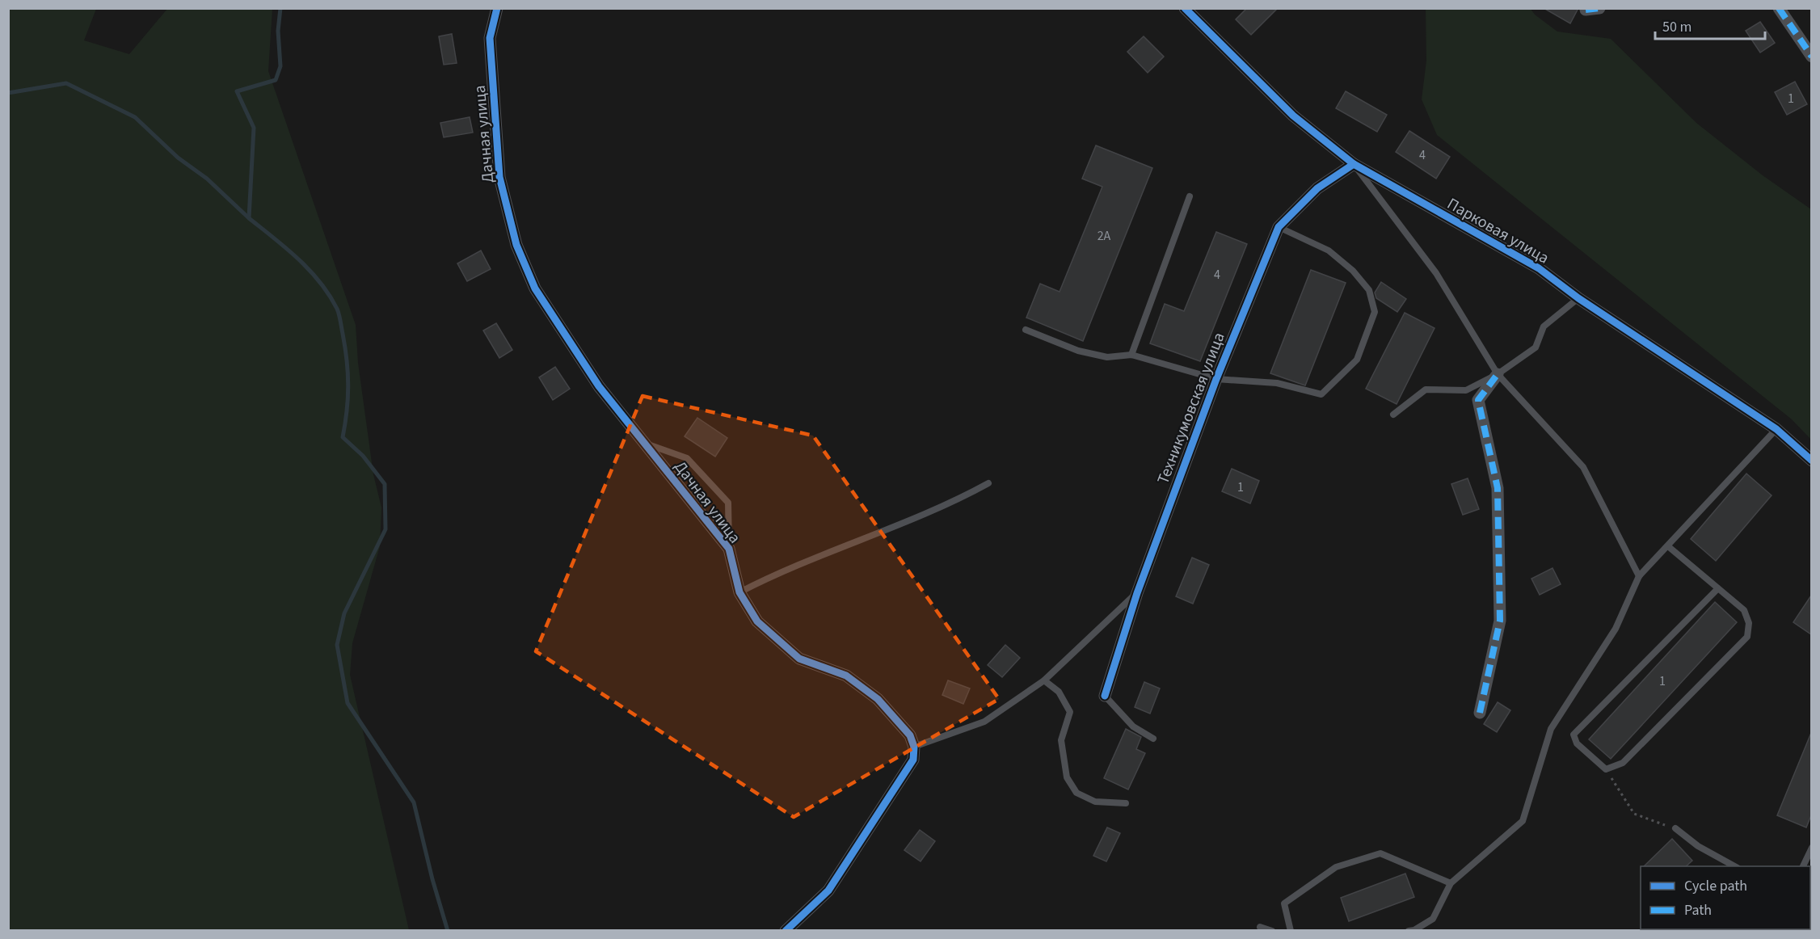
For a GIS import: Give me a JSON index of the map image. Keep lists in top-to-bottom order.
{
  "streets": {
    "street": ["Дачная улица", "Парковая улица", "Техникумовская улица"]
  },
  "crossings": [
    ["Парковая улица", "Техникумовская улица"]
  ],
  "house_numbers": [
    "1",
    "4",
    "2А",
    "4",
    "1",
    "1"
  ],
  "legend": ["Cycle path", "Path"],
  "scale_bar": "50 m"
}
